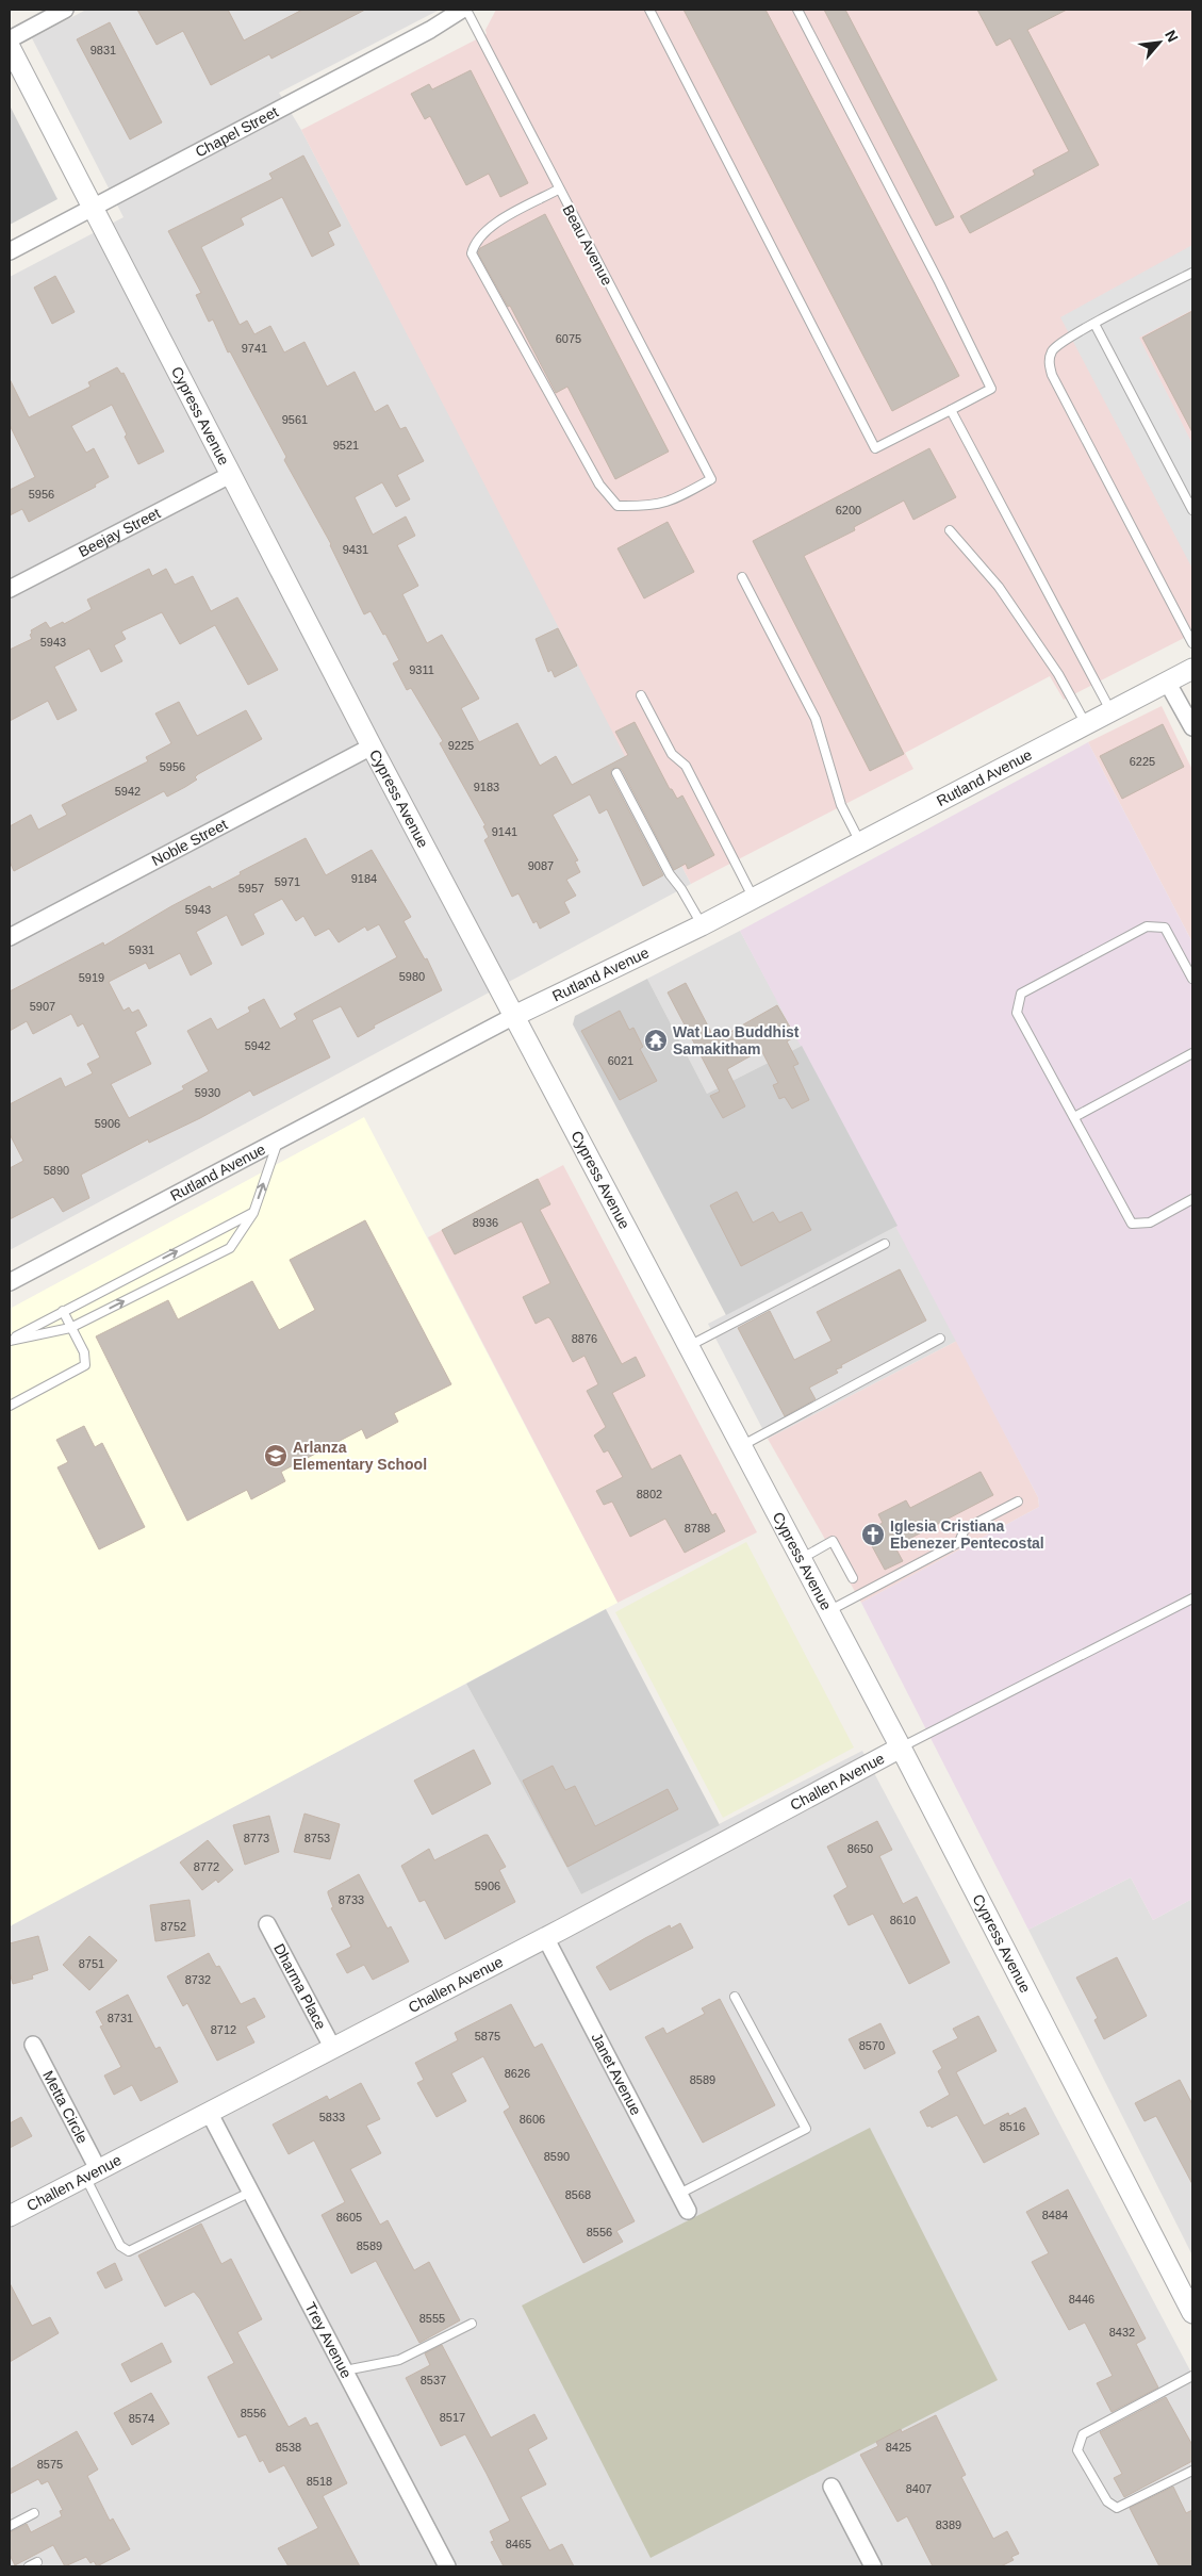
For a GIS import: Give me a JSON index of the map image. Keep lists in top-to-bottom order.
{
  "streets": {
    "street": [
      "Chapel Street",
      "Cypress Avenue",
      "Beejay Street",
      "Rutland Avenue",
      "Noble Street",
      "Challen Avenue",
      "Dharma Place",
      "Janet Avenue",
      "Metta Circle",
      "Trey Avenue"
    ],
    "lane": ["Beau Avenue"]
  },
  "crossings": [
    ["Chapel Street", "Beau Avenue"],
    ["Chapel Street", "Cypress Avenue"],
    ["Cypress Avenue", "Beejay Street"],
    ["Cypress Avenue", "Rutland Avenue"],
    ["Cypress Avenue", "Noble Street"],
    ["Cypress Avenue", "Challen Avenue"],
    ["Challen Avenue", "Dharma Place"],
    ["Challen Avenue", "Janet Avenue"],
    ["Challen Avenue", "Metta Circle"],
    ["Challen Avenue", "Trey Avenue"]
  ],
  "places": {
    "temple": ["Wat Lao Buddhist Samakitham"],
    "school or university": ["Arlanza Elementary School"],
    "church": ["Iglesia Cristiana Ebenezer Pentecostal"]
  },
  "house_numbers": [
    "9831",
    "6075",
    "9741",
    "9561",
    "9521",
    "5956",
    "6200",
    "9431",
    "5943",
    "9311",
    "9225",
    "6225",
    "5956",
    "9183",
    "5942",
    "9141",
    "9087",
    "9184",
    "5971",
    "5957",
    "5943",
    "5931",
    "5980",
    "5919",
    "5907",
    "5942",
    "6021",
    "5930",
    "5906",
    "5890",
    "8936",
    "8876",
    "8802",
    "8788",
    "8773",
    "8753",
    "8650",
    "8772",
    "5906",
    "8733",
    "8610",
    "8752",
    "8751",
    "8732",
    "8731",
    "8712",
    "5875",
    "8570",
    "8626",
    "8589",
    "5833",
    "8606",
    "8516",
    "8590",
    "8568",
    "8484",
    "8605",
    "8556",
    "8589",
    "8446",
    "8555",
    "8432",
    "8537",
    "8556",
    "8517",
    "8574",
    "8538",
    "8425",
    "8575",
    "8518",
    "8407",
    "8389",
    "8465"
  ],
  "north": "top right"
}
